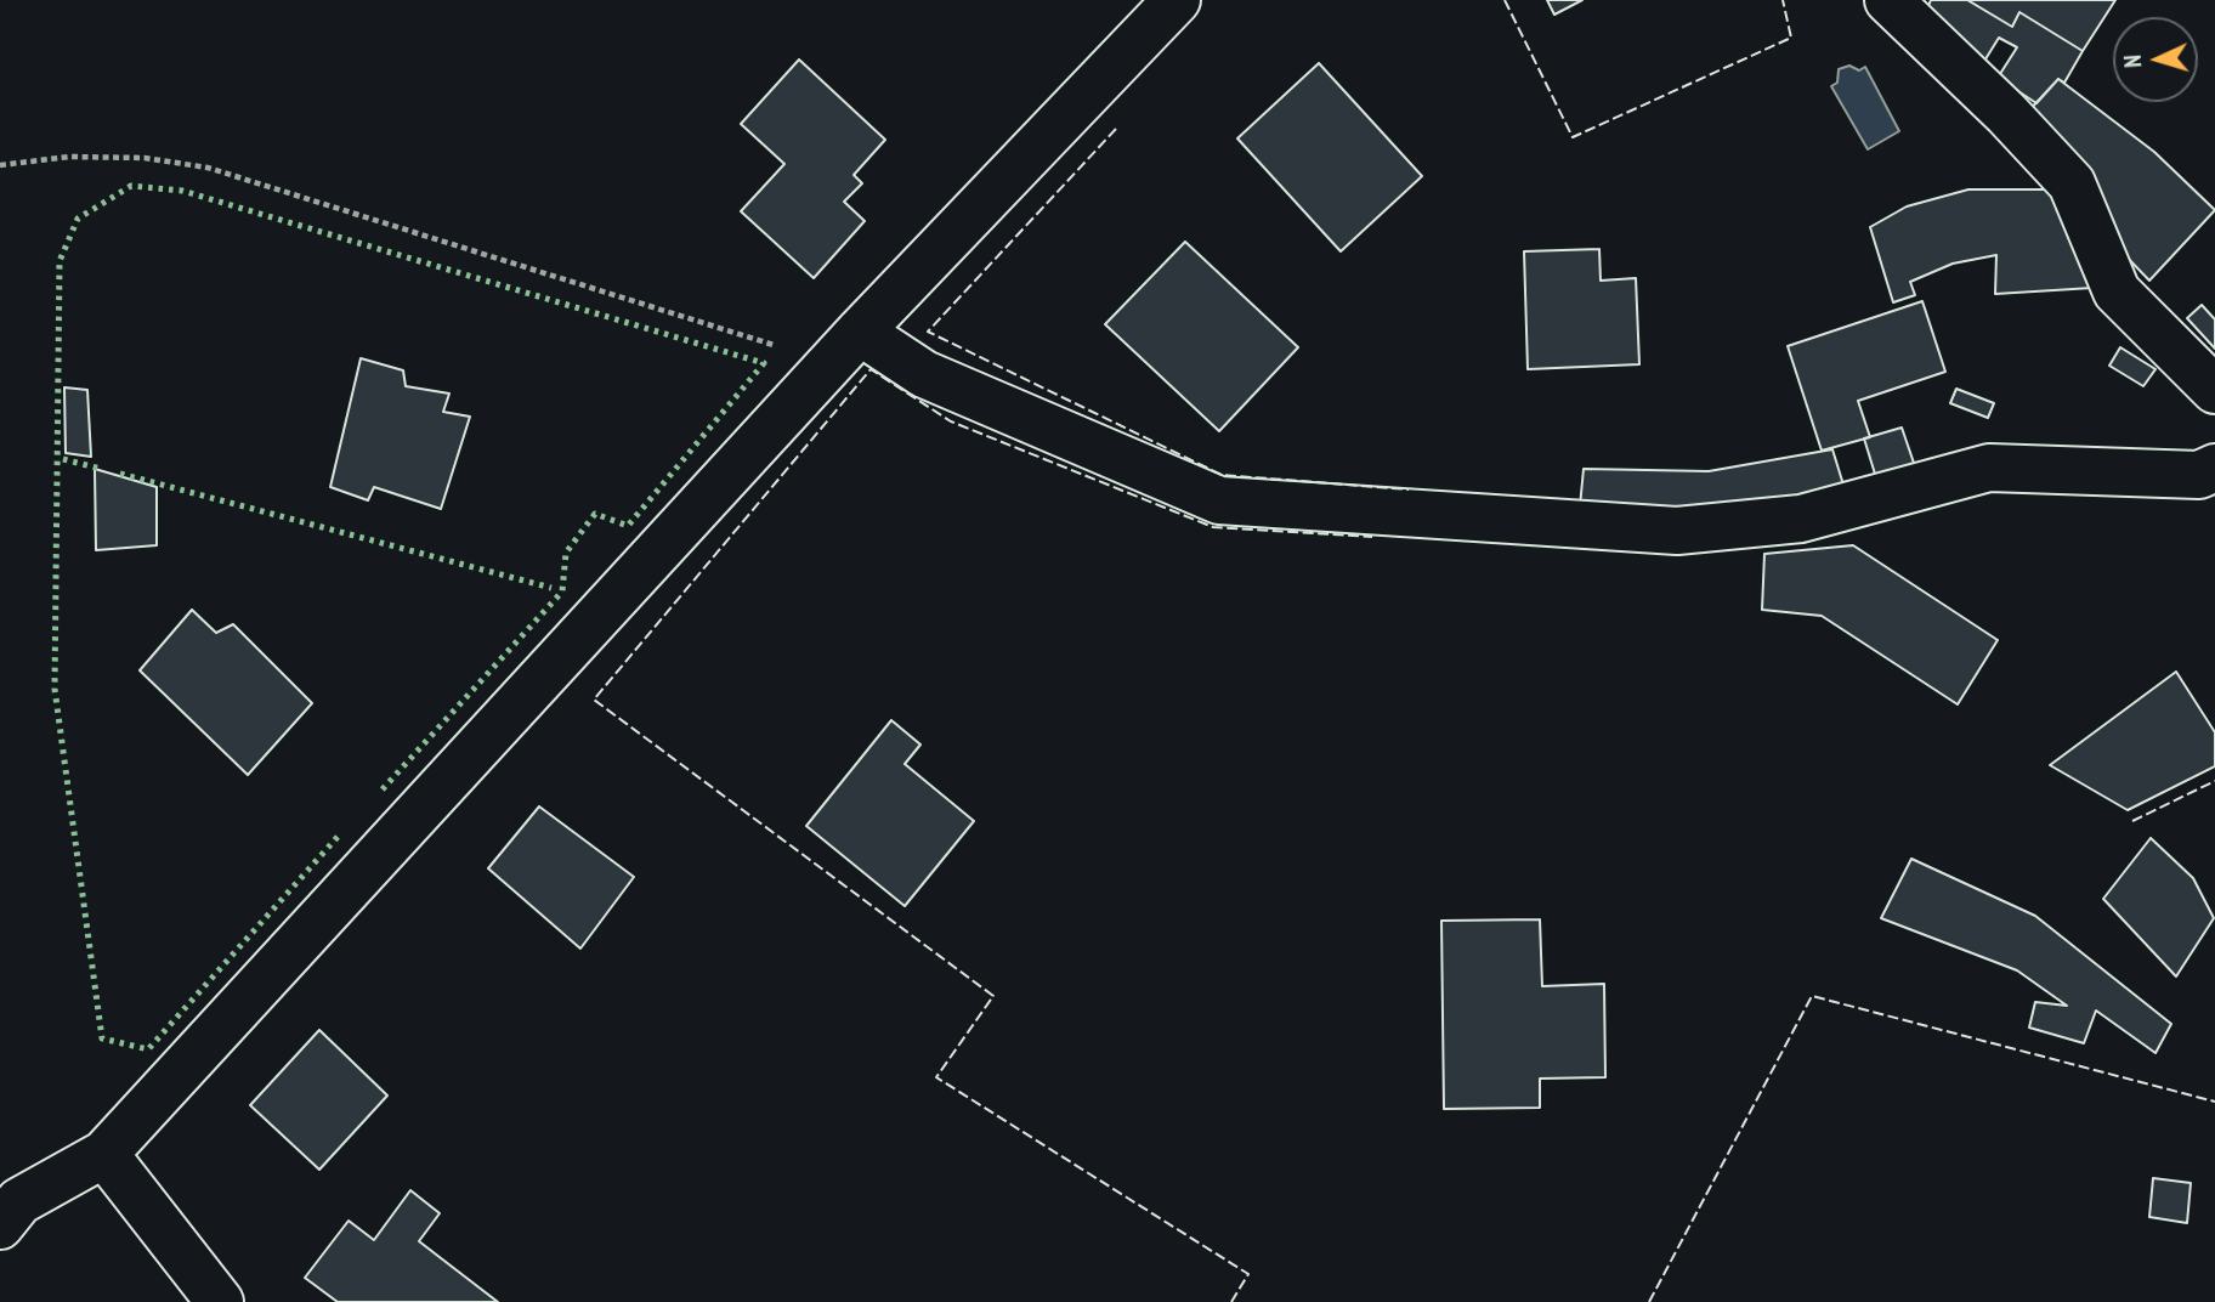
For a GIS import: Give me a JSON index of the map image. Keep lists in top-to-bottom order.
{
  "north": "left"
}
